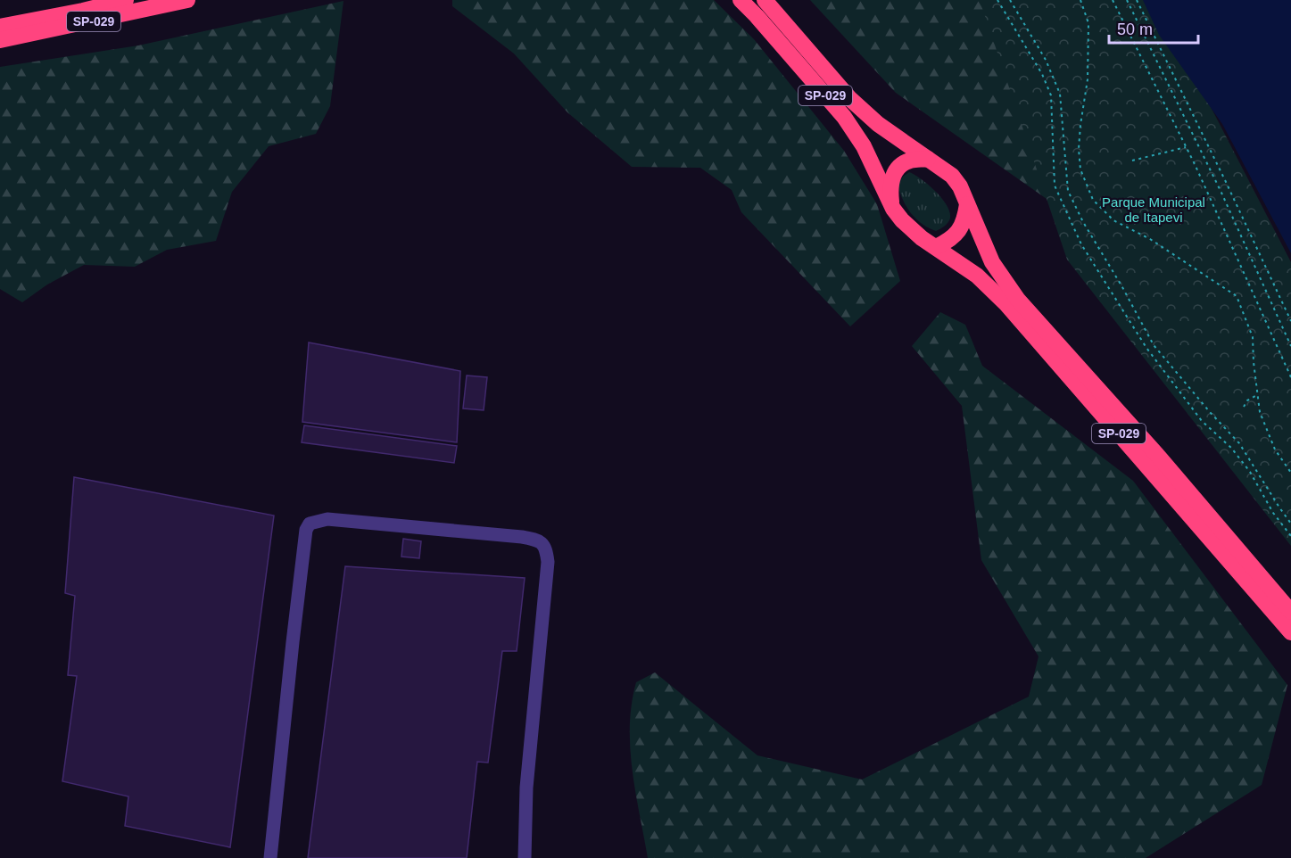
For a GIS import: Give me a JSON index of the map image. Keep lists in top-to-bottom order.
{
  "streets": {
    "highway": ["SP-029"]
  },
  "parks": ["Parque Municipal de Itapevi"],
  "scale_bar": "50 m"
}
